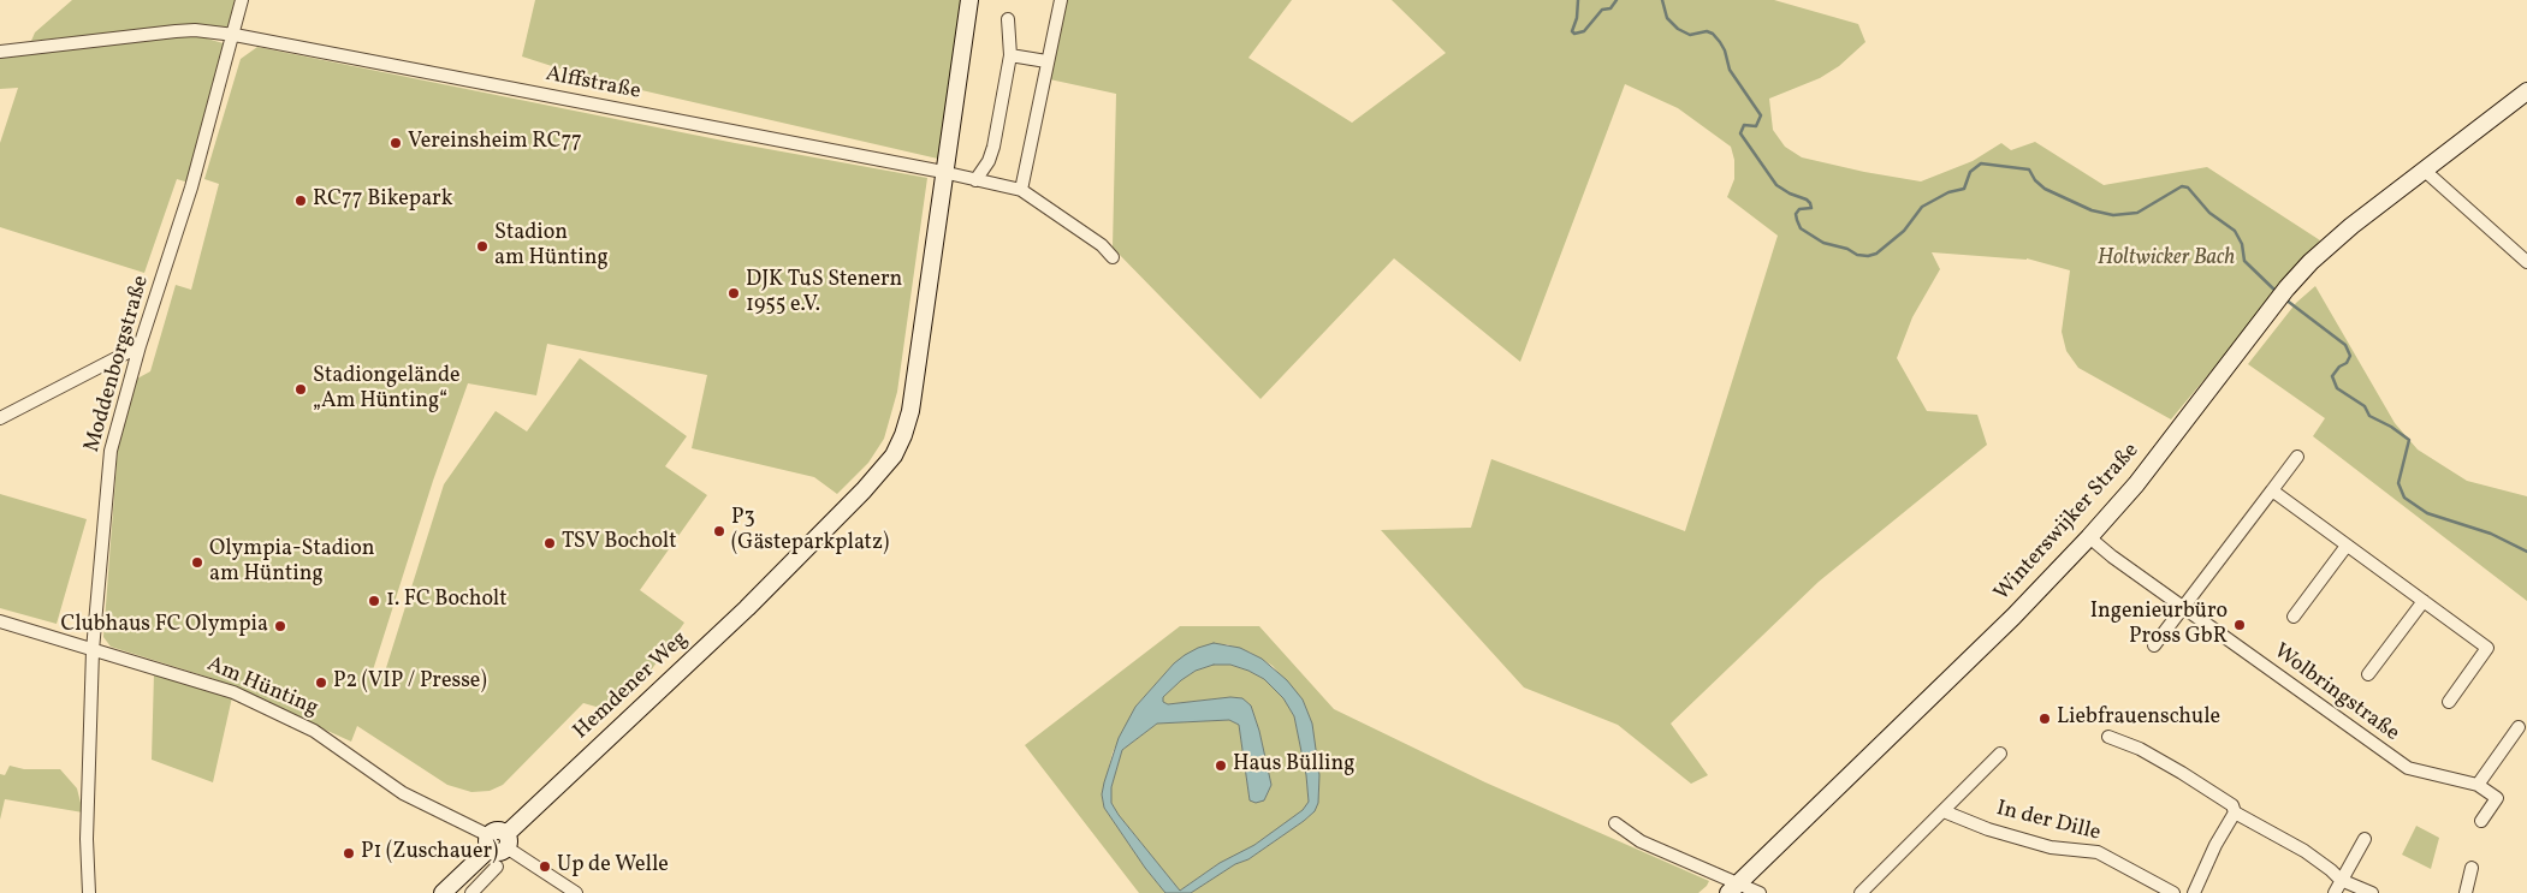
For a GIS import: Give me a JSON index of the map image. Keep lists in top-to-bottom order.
{
  "streets": {
    "main road": ["Winterswijker Straße", "Hemdener Weg"],
    "street": [
      "Alffstraße",
      "Moddenborgstraße",
      "Am Hünting",
      "Wolbringstraße",
      "In der Dille"
    ]
  },
  "crossings": [
    ["Alffstraße", "Moddenborgstraße"],
    ["Alffstraße", "Hemdener Weg"],
    ["Moddenborgstraße", "Am Hünting"],
    ["Winterswijker Straße", "Wolbringstraße"],
    ["Hemdener Weg", "Am Hünting"]
  ],
  "parks": ["Holtwicker Bach"],
  "places": [
    "Vereinsheim RC77",
    "RC77 Bikepark",
    "Stadion am Hünting",
    "DJK TuS Stenern 1955 e.V.",
    "Stadiongelände „Am Hünting“",
    "P3 (Gästeparkplatz)",
    "TSV Bocholt",
    "Olympia-Stadion am Hünting",
    "1. FC Bocholt",
    "Ingenieurbüro Pross GbR",
    "Clubhaus FC Olympia",
    "P2 (VIP / Presse)",
    "Liebfrauenschule",
    "Haus Bülling",
    "P1 (Zuschauer)",
    "Up de Welle"
  ]
}
